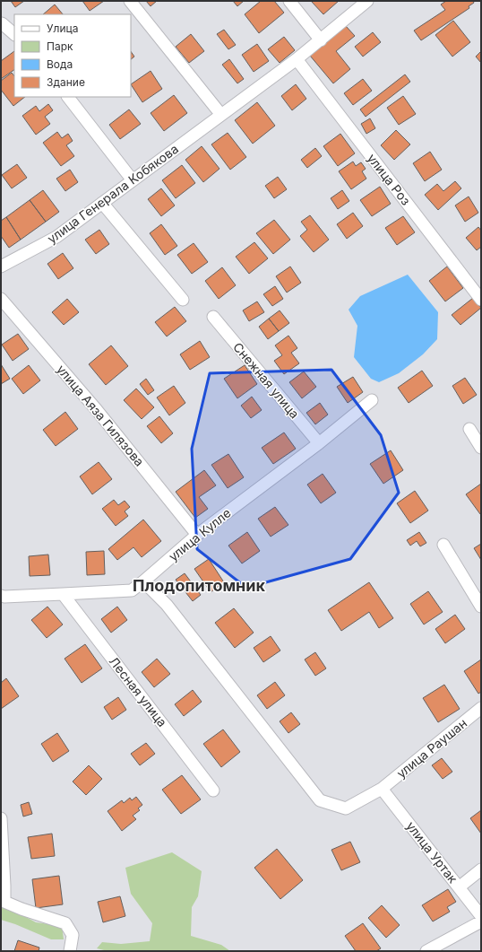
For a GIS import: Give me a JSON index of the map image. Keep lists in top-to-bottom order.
{
  "streets": {
    "street": [
      "улица Роз",
      "улица Генерала Кобякова",
      "Снежная улица",
      "улица Аяза Гилязова",
      "улица Кулле",
      "Лесная улица",
      "улица Раушан",
      "улица Уртак"
    ]
  },
  "crossings": [
    ["улица Роз", "улица Генерала Кобякова"],
    ["Снежная улица", "улица Кулле"],
    ["улица Аяза Гилязова", "улица Кулле"],
    ["улица Кулле", "Лесная улица"],
    ["улица Кулле", "улица Раушан"],
    ["улица Раушан", "улица Уртак"]
  ],
  "districts": ["Плодопитомник"],
  "legend": [
    "Улица",
    "Парк",
    "Вода",
    "Здание"
  ]
}
